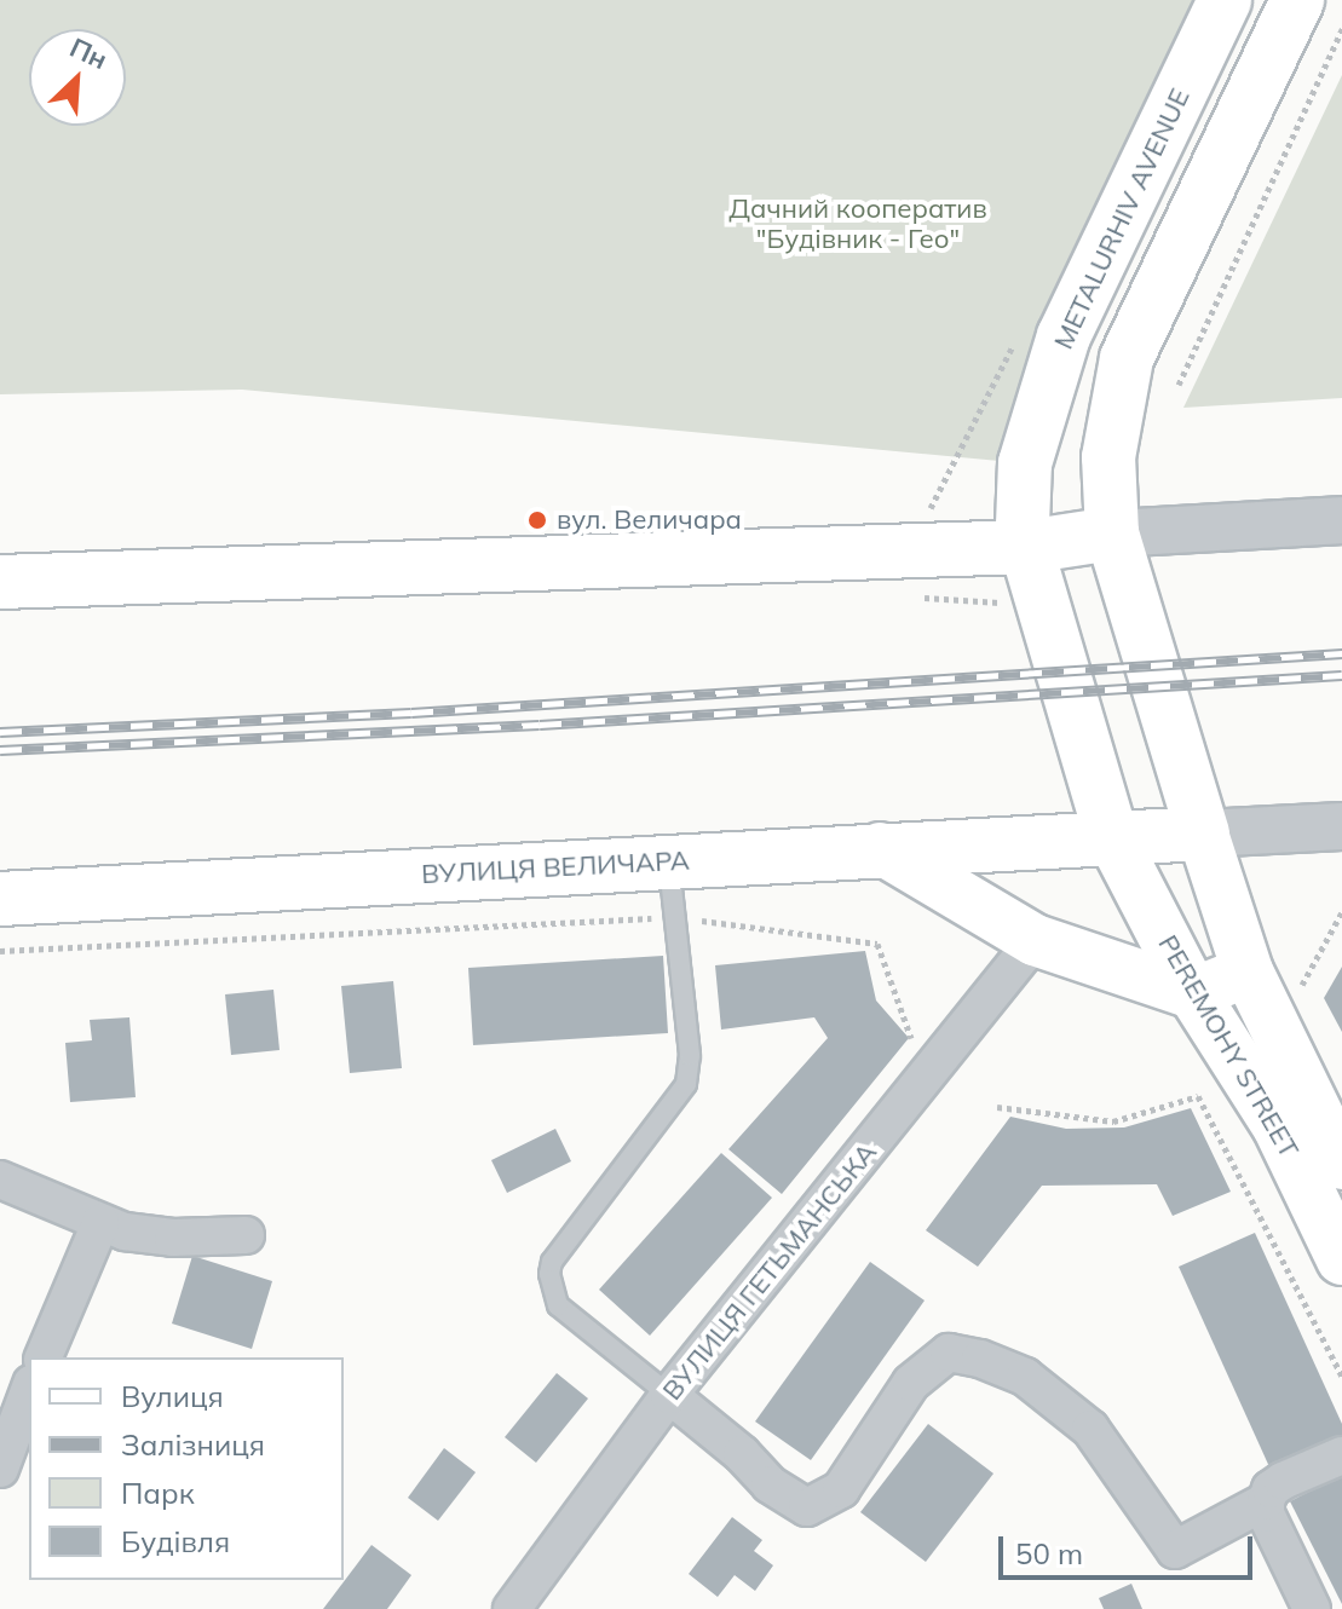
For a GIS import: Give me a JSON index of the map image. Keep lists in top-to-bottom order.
{
  "streets": {
    "main road": ["METALURHIV AVENUE", "ВУЛИЦЯ ВЕЛИЧАРА", "PEREMOHY STREET"],
    "street": ["ВУЛИЦЯ ГЕТЬМАНСЬКА"]
  },
  "crossings": [
    ["METALURHIV AVENUE", "ВУЛИЦЯ ВЕЛИЧАРА"],
    ["METALURHIV AVENUE", "PEREMOHY STREET"],
    ["ВУЛИЦЯ ВЕЛИЧАРА", "PEREMOHY STREET"]
  ],
  "parks": ["Дачний кооператив \"Будівник - Гео\""],
  "places": ["вул. Величара"],
  "legend": [
    "Вулиця",
    "Залізниця",
    "Парк",
    "Будівля"
  ],
  "scale_bar": "50 m",
  "north": "top right"
}
